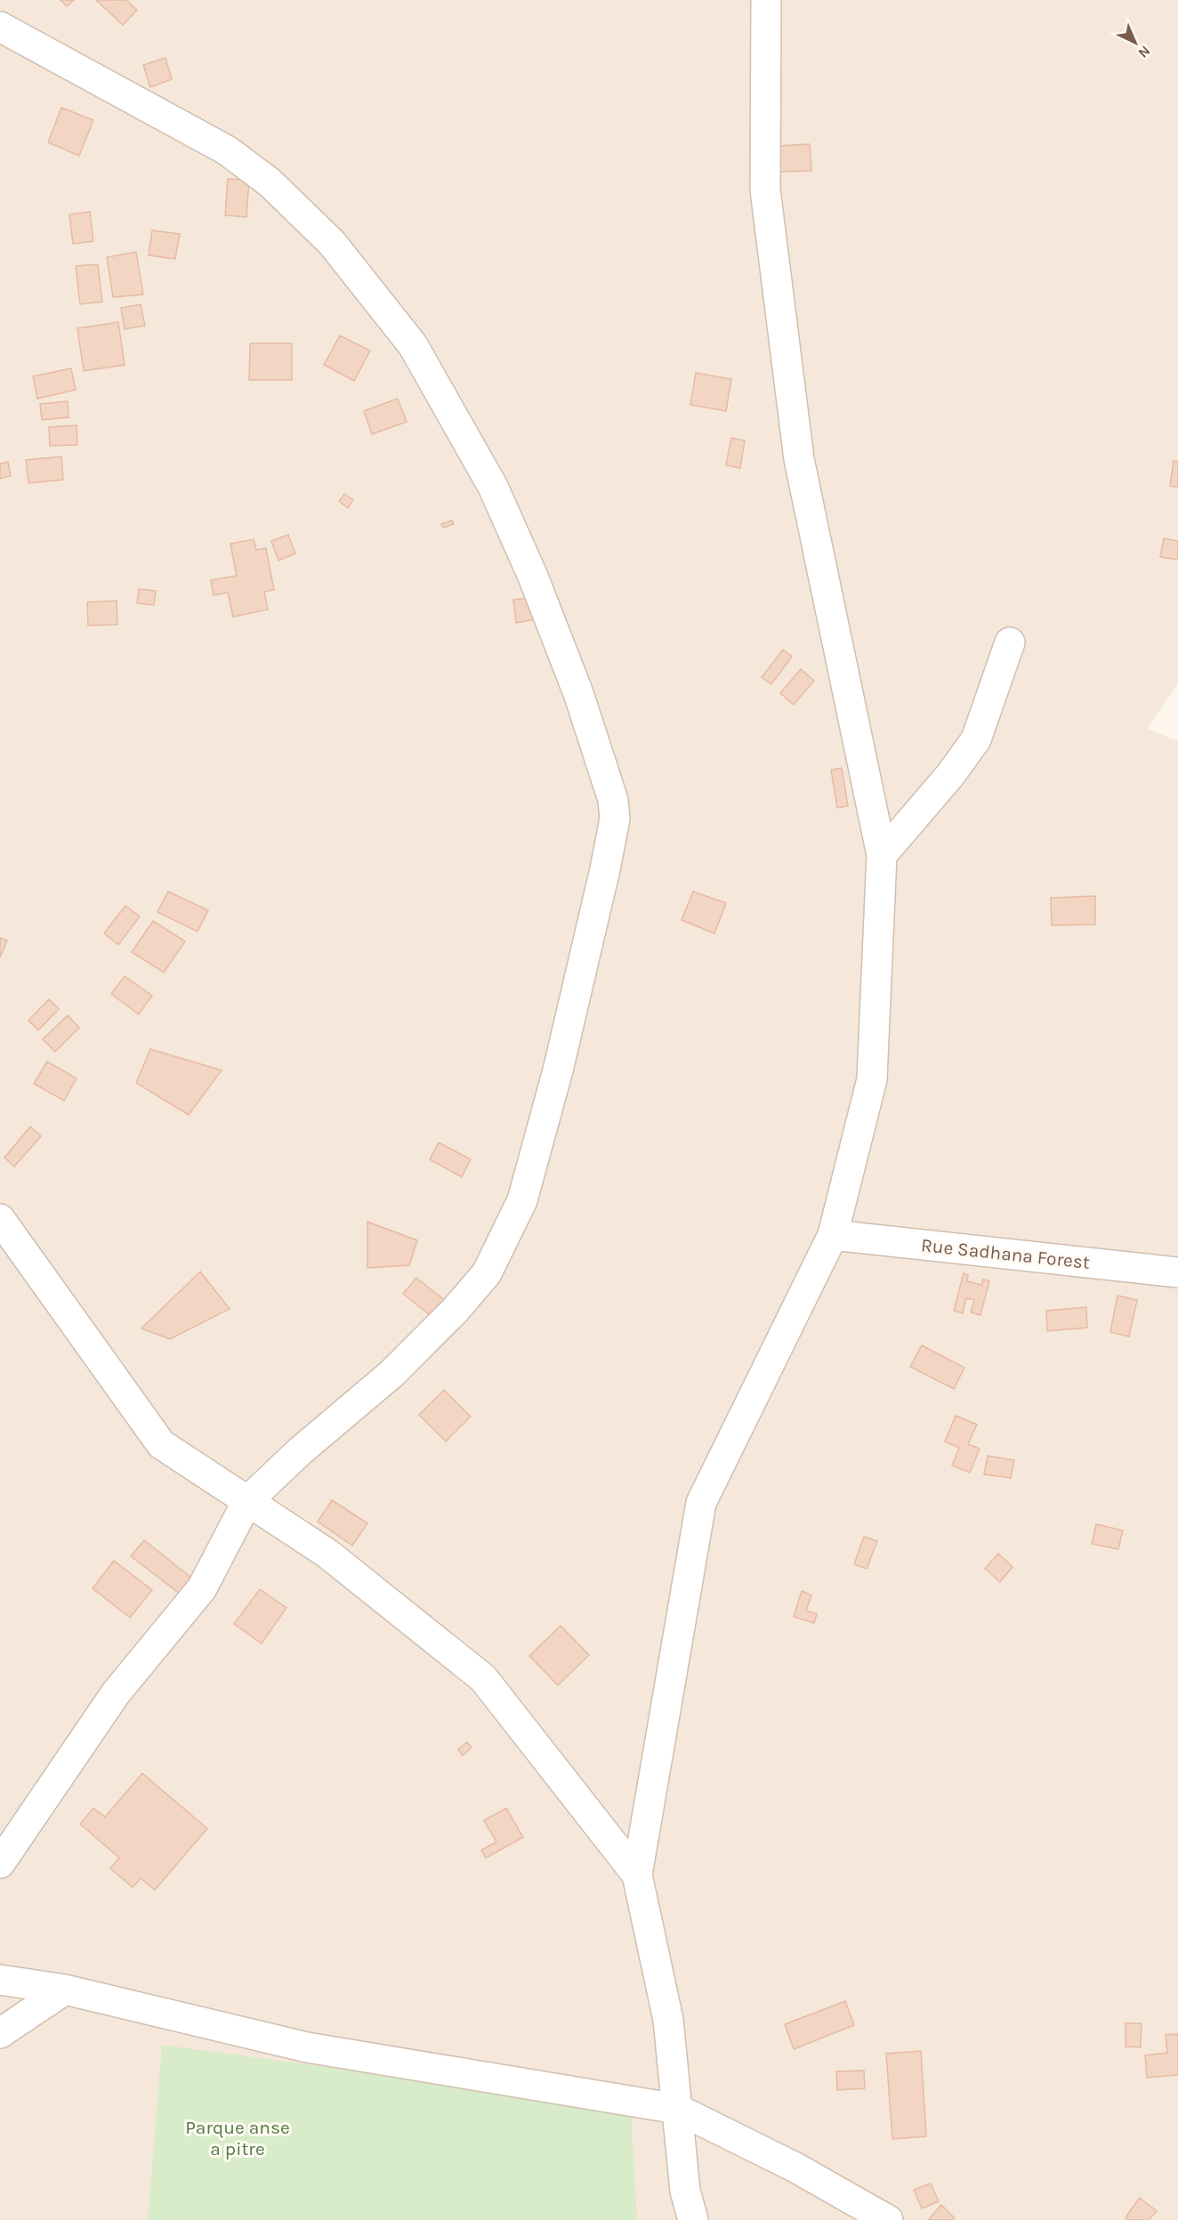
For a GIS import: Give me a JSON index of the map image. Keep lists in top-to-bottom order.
{
  "streets": {
    "street": ["Rue Sadhana Forest"]
  },
  "parks": ["Parque anse a pitre"],
  "north": "bottom right"
}
